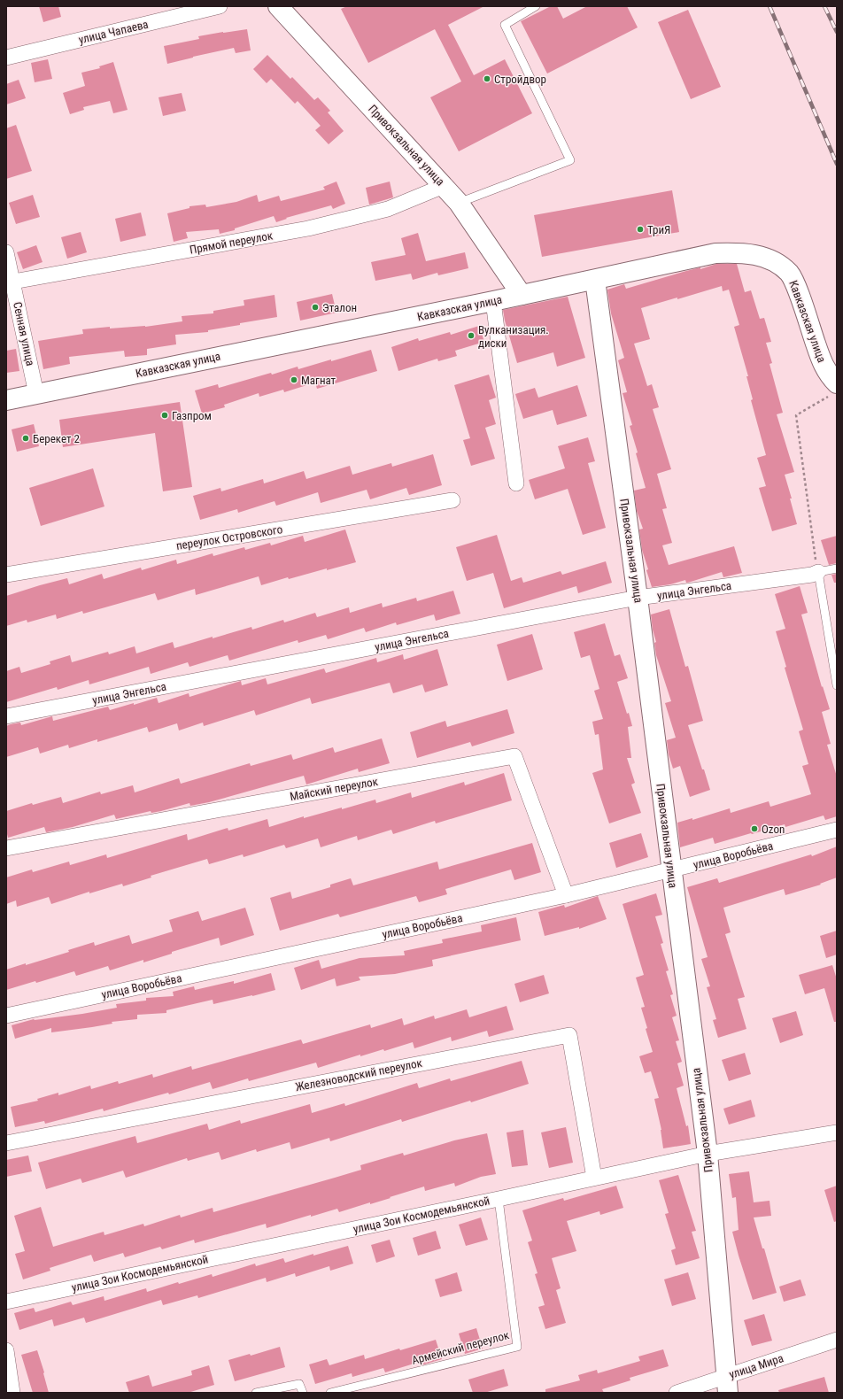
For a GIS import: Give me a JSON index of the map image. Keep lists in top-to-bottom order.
{
  "streets": {
    "street": [
      "улица Чапаева",
      "Привокзальная улица",
      "Прямой переулок",
      "Кавказская улица",
      "Сенная улица",
      "переулок Островского",
      "улица Энгельса",
      "Майский переулок",
      "улица Воробьёва",
      "Железноводский переулок",
      "улица Зои Космодемьянской",
      "улица Мира"
    ],
    "lane": ["Армейский переулок"]
  },
  "crossings": [
    ["Привокзальная улица", "Прямой переулок"],
    ["Привокзальная улица", "Кавказская улица"],
    ["Привокзальная улица", "улица Энгельса"],
    ["Привокзальная улица", "улица Воробьёва"],
    ["Привокзальная улица", "улица Зои Космодемьянской"],
    ["Привокзальная улица", "улица Мира"],
    ["Прямой переулок", "Сенная улица"],
    ["Кавказская улица", "Сенная улица"],
    ["Майский переулок", "улица Воробьёва"],
    ["Железноводский переулок", "улица Зои Космодемьянской"],
    ["улица Зои Космодемьянской", "Армейский переулок"]
  ],
  "places": [
    "Стройдвор",
    "ТриЯ",
    "Эталон",
    "Вулканизация. диски",
    "Магнат",
    "Газпром",
    "Берекет 2",
    "Ozon"
  ]
}
